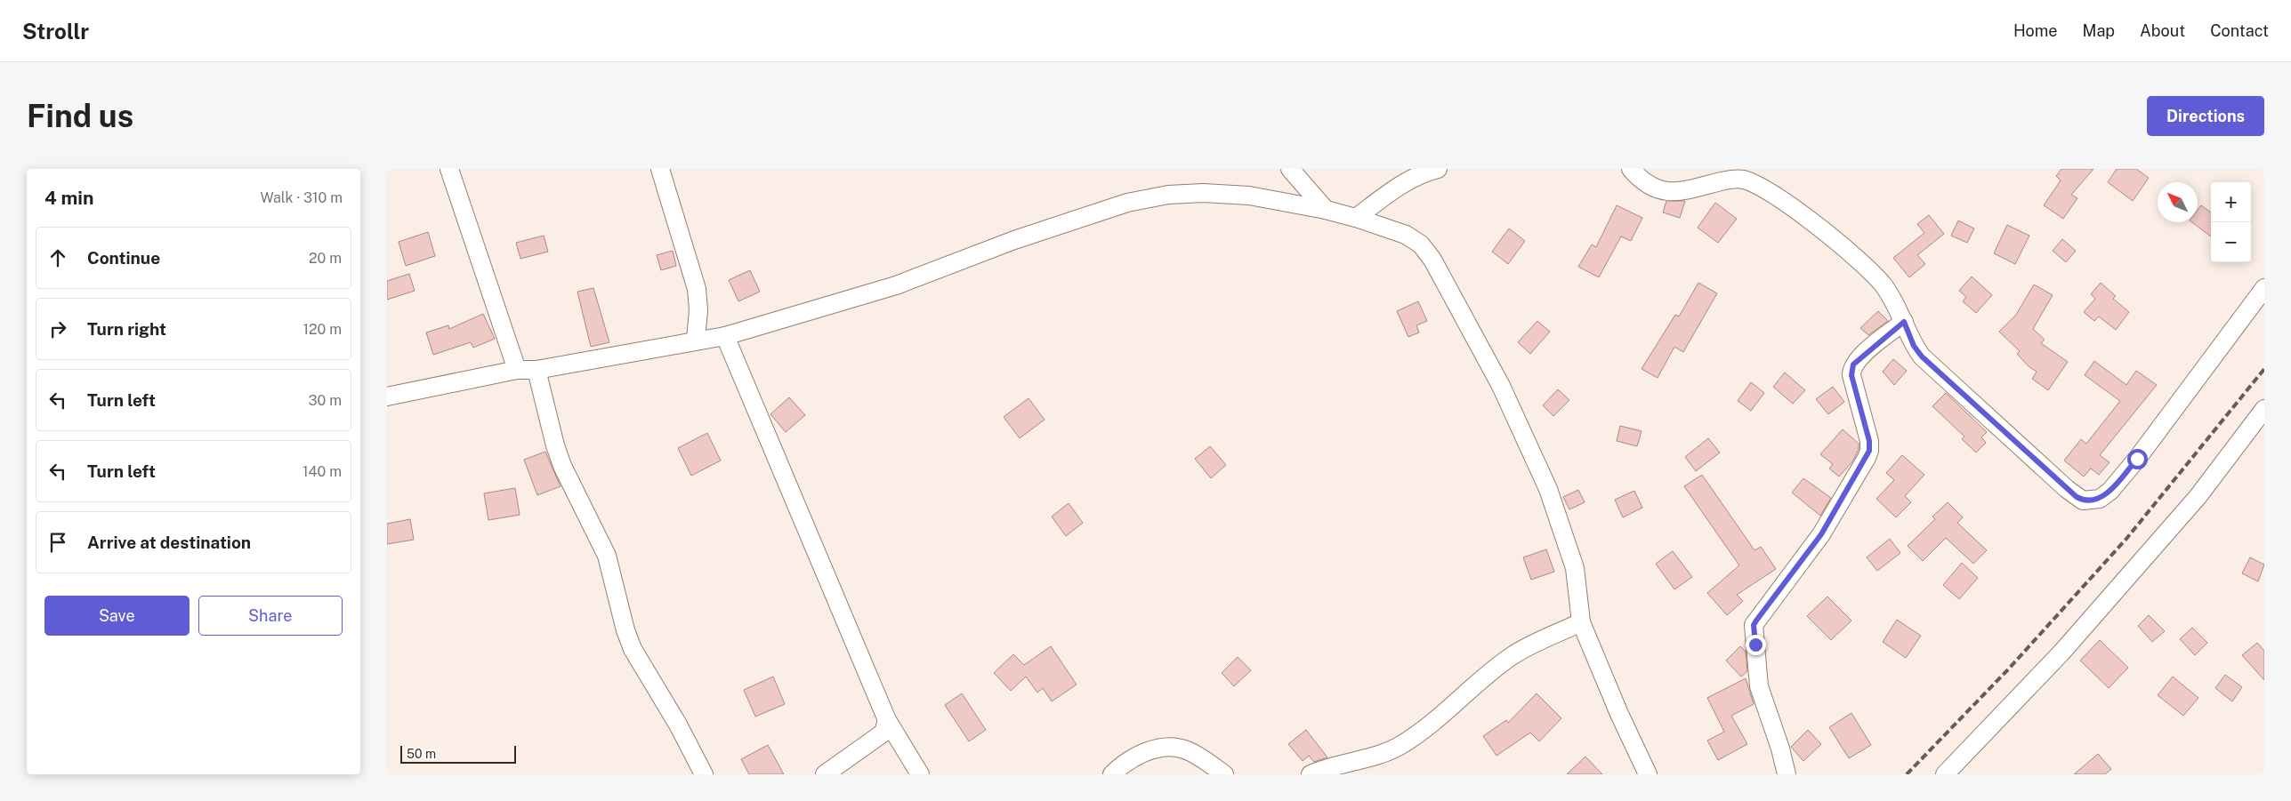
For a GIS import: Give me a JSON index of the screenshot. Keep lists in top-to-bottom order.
{
  "scale_bar": "50 m",
  "north": "top left",
  "page": {
    "header": "Strollr",
    "nav": [
      "Home",
      "Map",
      "About",
      "Contact"
    ],
    "buttons": [
      "Directions",
      ["Save", "Share"]
    ],
    "title": "Find us",
    "heading": ["4 min", "Walk · 310 m"],
    "map_buttons": ["+", "−"],
    "list": [
      ["Continue", "20 m"],
      ["Turn right", "120 m"],
      ["Turn left", "30 m"],
      ["Turn left", "140 m"],
      "Arrive at destination"
    ],
    "scale": "50 m"
  }
}
